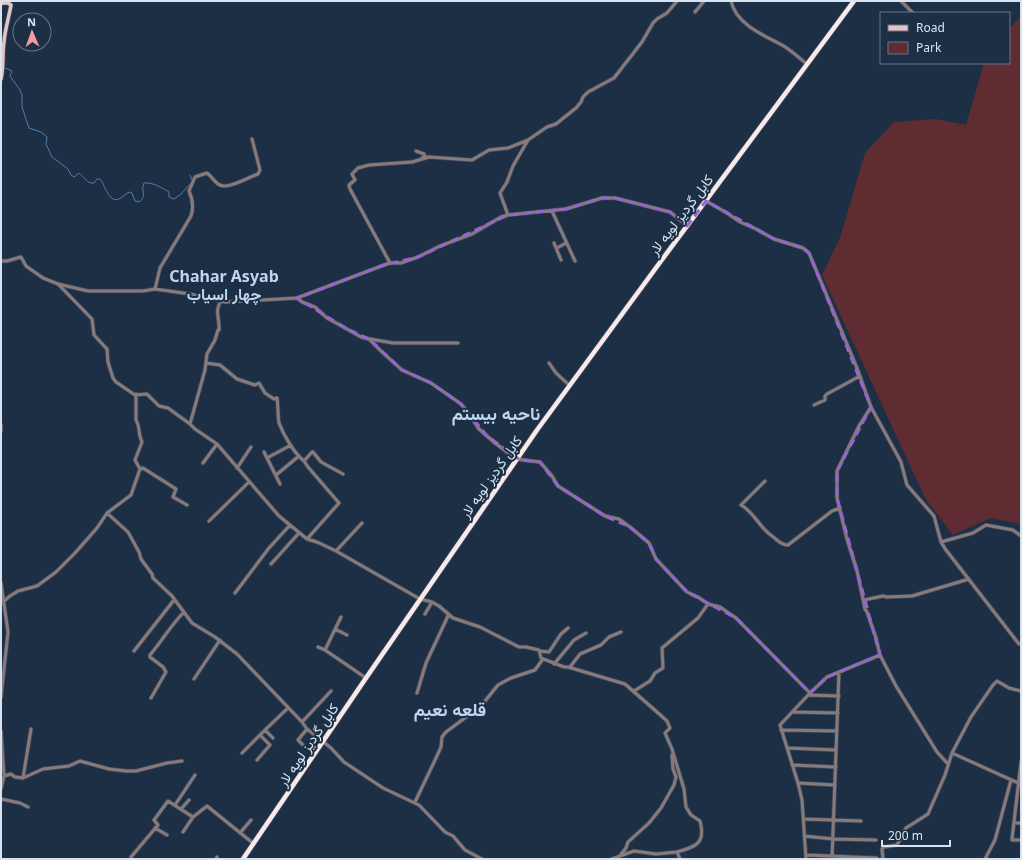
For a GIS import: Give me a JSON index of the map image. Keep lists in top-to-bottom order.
{
  "streets": {
    "highway": ["کابل گردیز لویه لار"]
  },
  "districts": ["Chahar Asyab چهار اسیاب", "ناحیه بیستم", "قلعه نعيم"],
  "legend": ["Road", "Park"],
  "scale_bar": "200 m",
  "north": "top"
}
